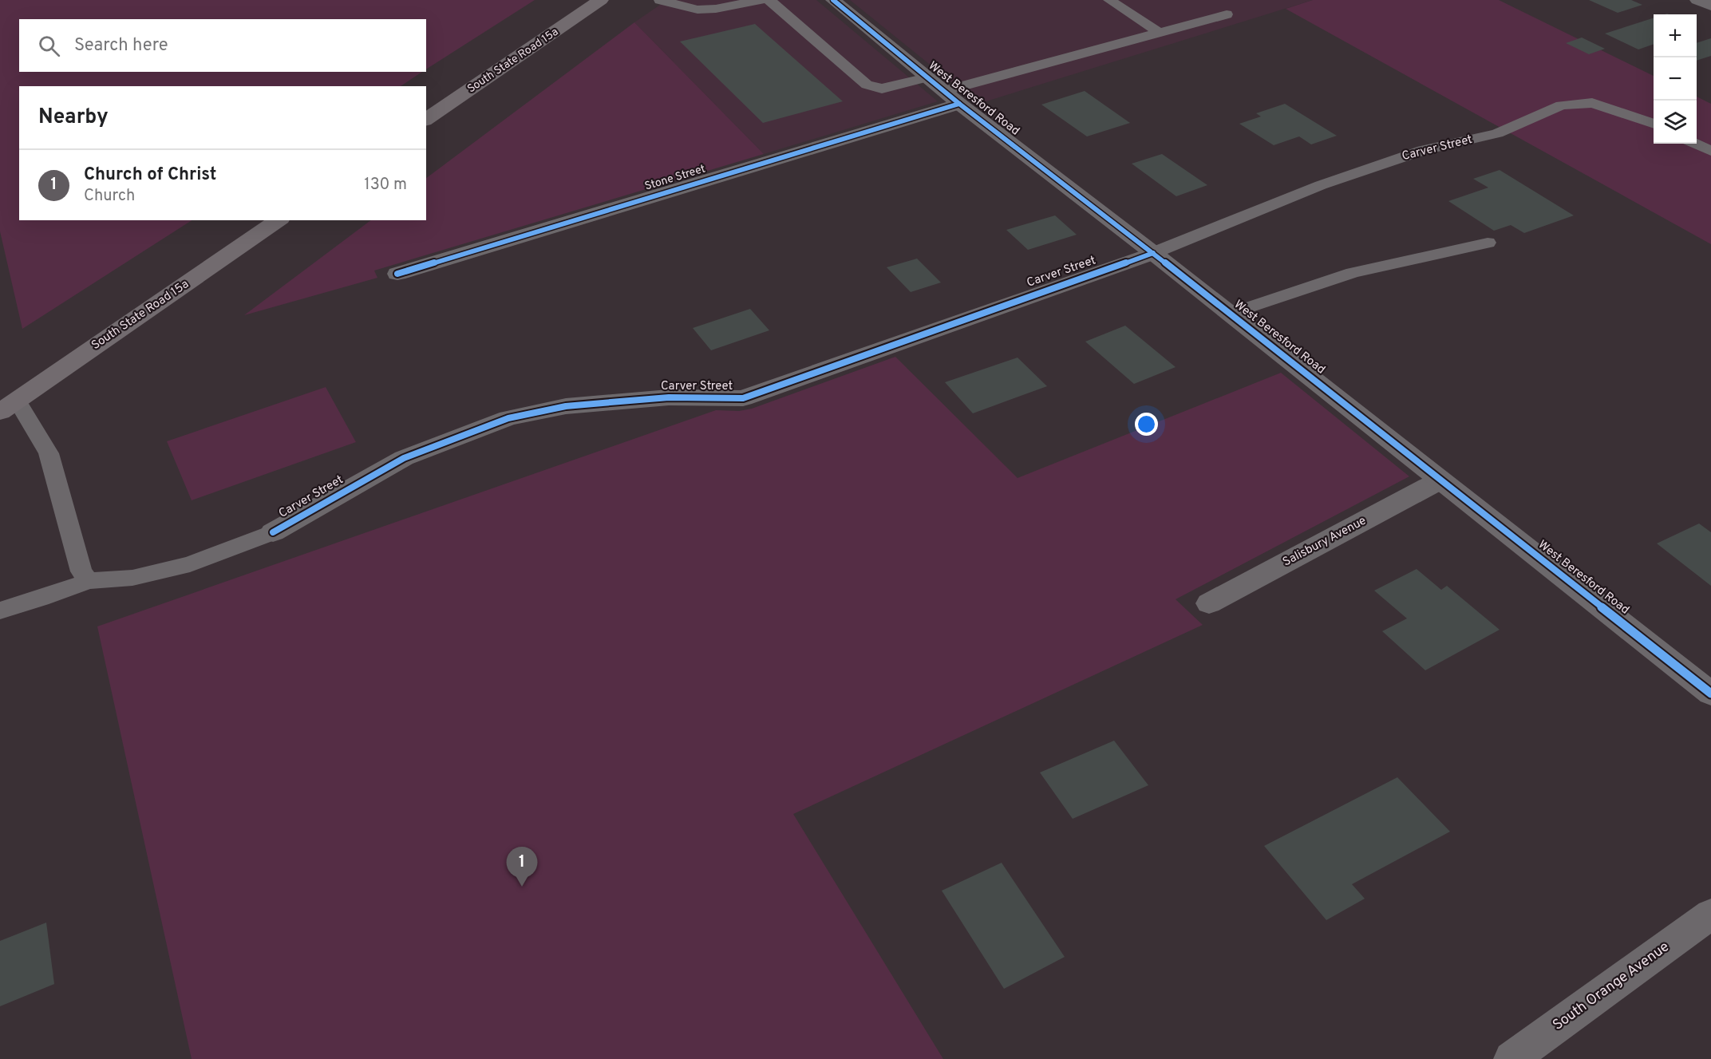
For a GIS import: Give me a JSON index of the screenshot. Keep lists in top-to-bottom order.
{
  "streets": {
    "highway": ["South State Road 15a"],
    "street": [
      "West Beresford Road",
      "Carver Street",
      "Stone Street",
      "Salisbury Avenue",
      "South Orange Avenue"
    ]
  },
  "crossings": [
    ["West Beresford Road", "Carver Street"],
    ["West Beresford Road", "Stone Street"],
    ["West Beresford Road", "Salisbury Avenue"]
  ],
  "page": {
    "map_buttons": ["+", "−"],
    "search": "Search here",
    "heading": "Nearby",
    "list": [
      {
        "mark": "1",
        "name": "Church of Christ",
        "note": "Church",
        "value": "130 m"
      }
    ],
    "pins": "1"
  }
}
